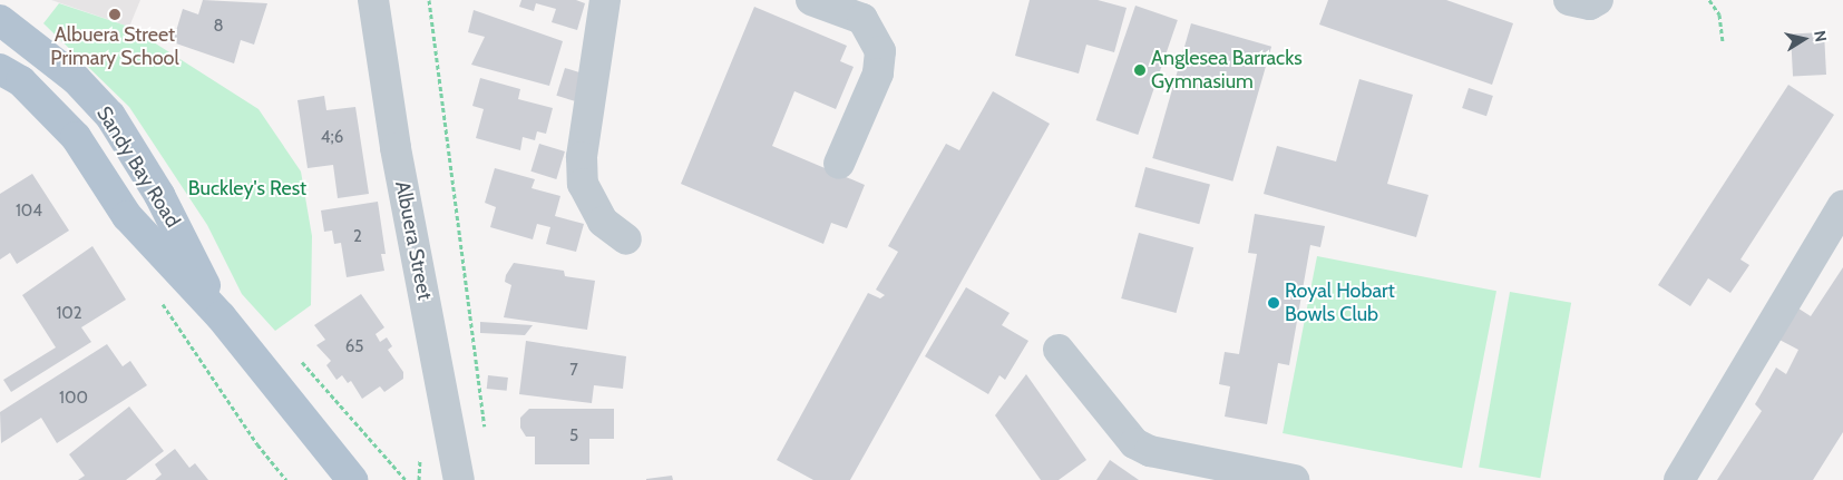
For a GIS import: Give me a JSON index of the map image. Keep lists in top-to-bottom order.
{
  "streets": {
    "main road": ["Sandy Bay Road"],
    "street": ["Albuera Street"]
  },
  "parks": ["Buckley's Rest"],
  "places": ["Albuera Street Primary School", "Anglesea Barracks Gymnasium", "Royal Hobart Bowls Club"],
  "house_numbers": [
    "8",
    "4;6",
    "104",
    "2",
    "102",
    "65",
    "7",
    "100",
    "5"
  ],
  "north": "right"
}
